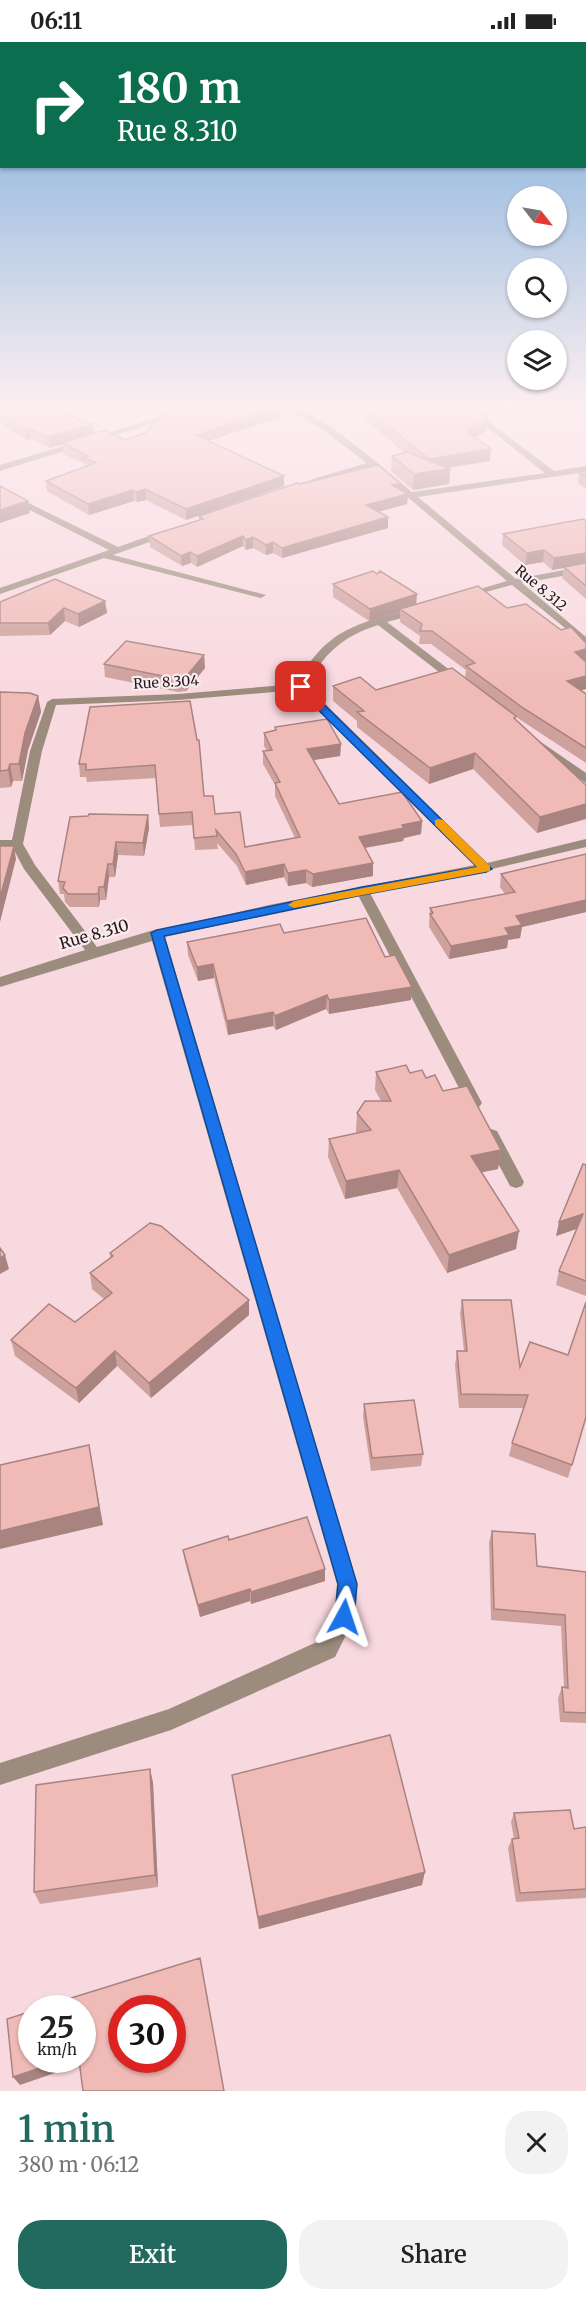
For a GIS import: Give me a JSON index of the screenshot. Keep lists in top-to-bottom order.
{
  "streets": {
    "street": ["Rue 8.312", "Rue 8.304", "Rue 8.310"]
  },
  "north": "bottom right",
  "page": {
    "status": "06:11",
    "turn": ["180 m", "Rue 8.310"],
    "speed": "25 km/h",
    "limit": "30",
    "heading": ["1 min", "380 m · 06:12"],
    "buttons": ["Exit", "Share"]
  }
}
